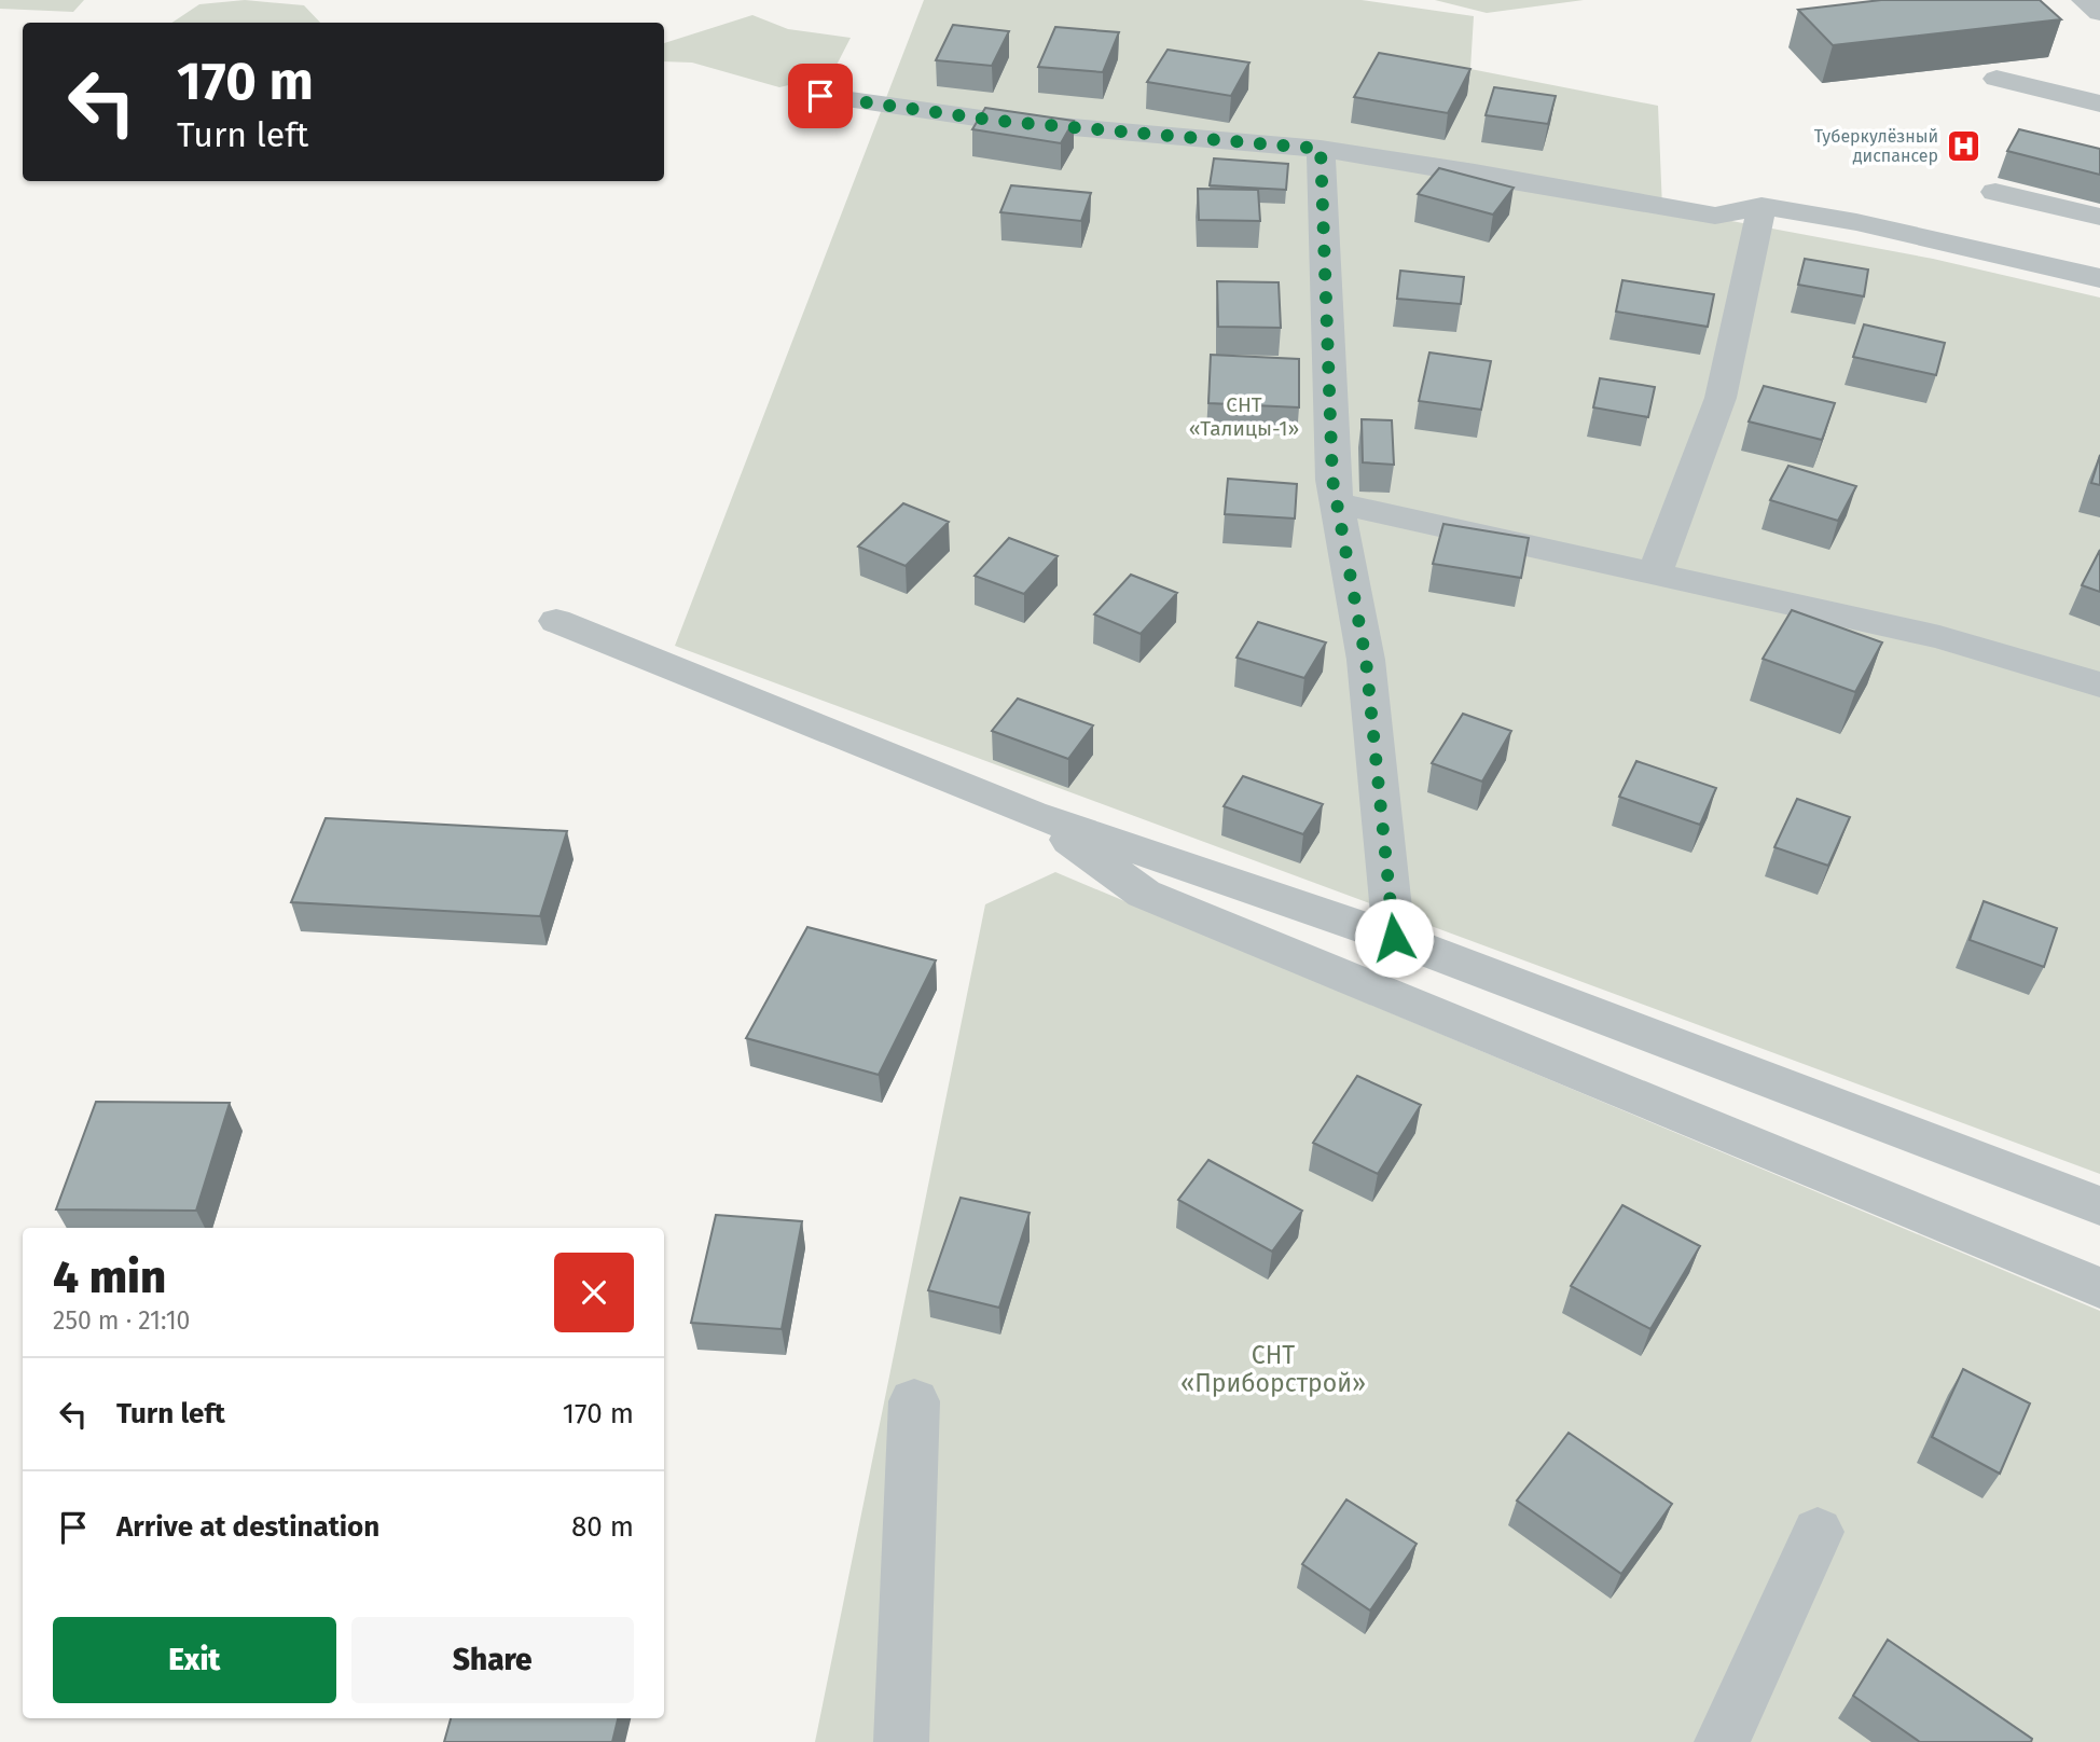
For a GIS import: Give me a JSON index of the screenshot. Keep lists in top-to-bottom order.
{
  "parks": ["СНТ «Талицы-1»", "СНТ «Приборстрой»"],
  "places": {
    "hospital": ["Туберкулёзный диспансер"]
  },
  "page": {
    "turn": ["170 m", "Turn left"],
    "heading": ["4 min", "250 m · 21:10"],
    "list": [
      {
        "name": "Turn left",
        "value": "170 m"
      },
      {
        "name": "Arrive at destination",
        "value": "80 m"
      }
    ],
    "buttons": ["Exit", "Share"]
  }
}
